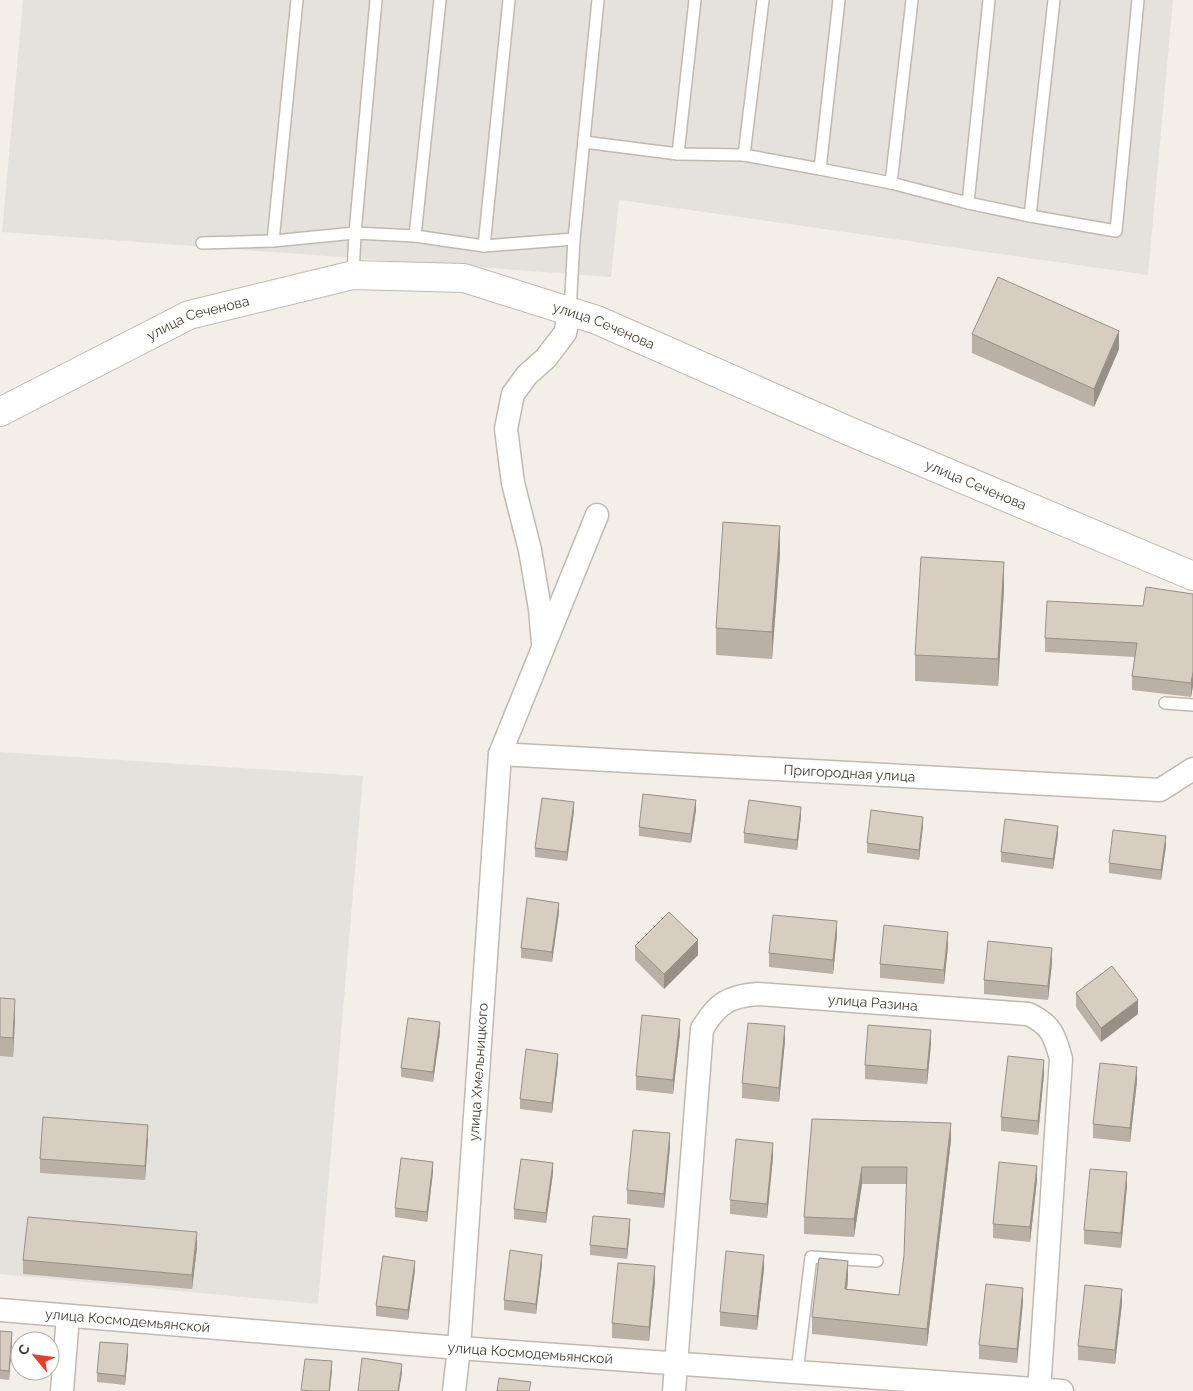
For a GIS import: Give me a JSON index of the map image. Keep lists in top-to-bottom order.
{
  "streets": {
    "street": [
      "улица Сеченова",
      "Пригородная улица",
      "улица Разина",
      "улица Хмельницкого",
      "улица Космодемьянской"
    ]
  },
  "crossings": [
    ["Пригородная улица", "улица Хмельницкого"],
    ["улица Разина", "улица Космодемьянской"],
    ["улица Хмельницкого", "улица Космодемьянской"]
  ],
  "north": "top left"
}
